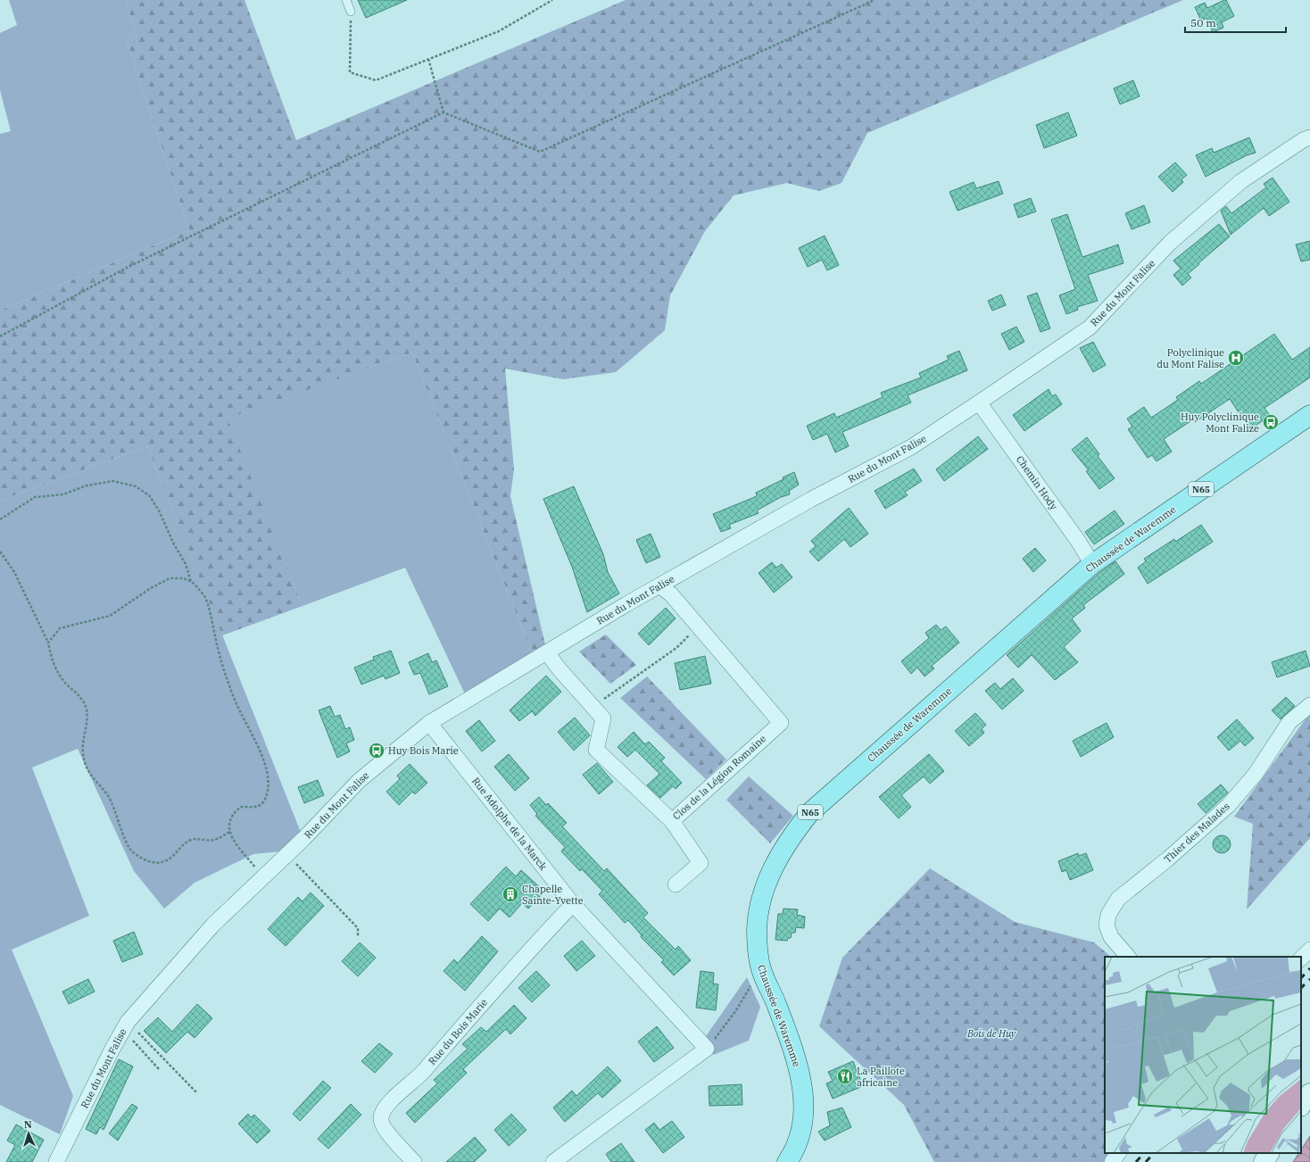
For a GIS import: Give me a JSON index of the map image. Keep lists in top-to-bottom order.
{
  "streets": {
    "main road": ["N65", "Chaussée de Waremme"],
    "street": [
      "Rue du Mont Falise",
      "Chemin Hody",
      "Clos de la Légion Romaine",
      "Rue Adolphe de la Marck",
      "Thier des Malades",
      "Rue du Bois Marie"
    ]
  },
  "crossings": [
    ["Rue du Mont Falise", "Chemin Hody"],
    ["Rue du Mont Falise", "Clos de la Légion Romaine"],
    ["Rue du Mont Falise", "Rue Adolphe de la Marck"],
    ["Chemin Hody", "Chaussée de Waremme"],
    ["Rue Adolphe de la Marck", "Rue du Bois Marie"]
  ],
  "parks": ["Bois de Huy"],
  "places": {
    "hospital": ["Polyclinique du Mont Falise"],
    "bus stop": ["Huy Polyclinique Mont Falize", "Huy Bois Marie"],
    "building": ["Chapelle Sainte-Yvette"],
    "restaurant": ["La Paillote africaine"]
  },
  "scale_bar": "50 m",
  "north": "top"
}
